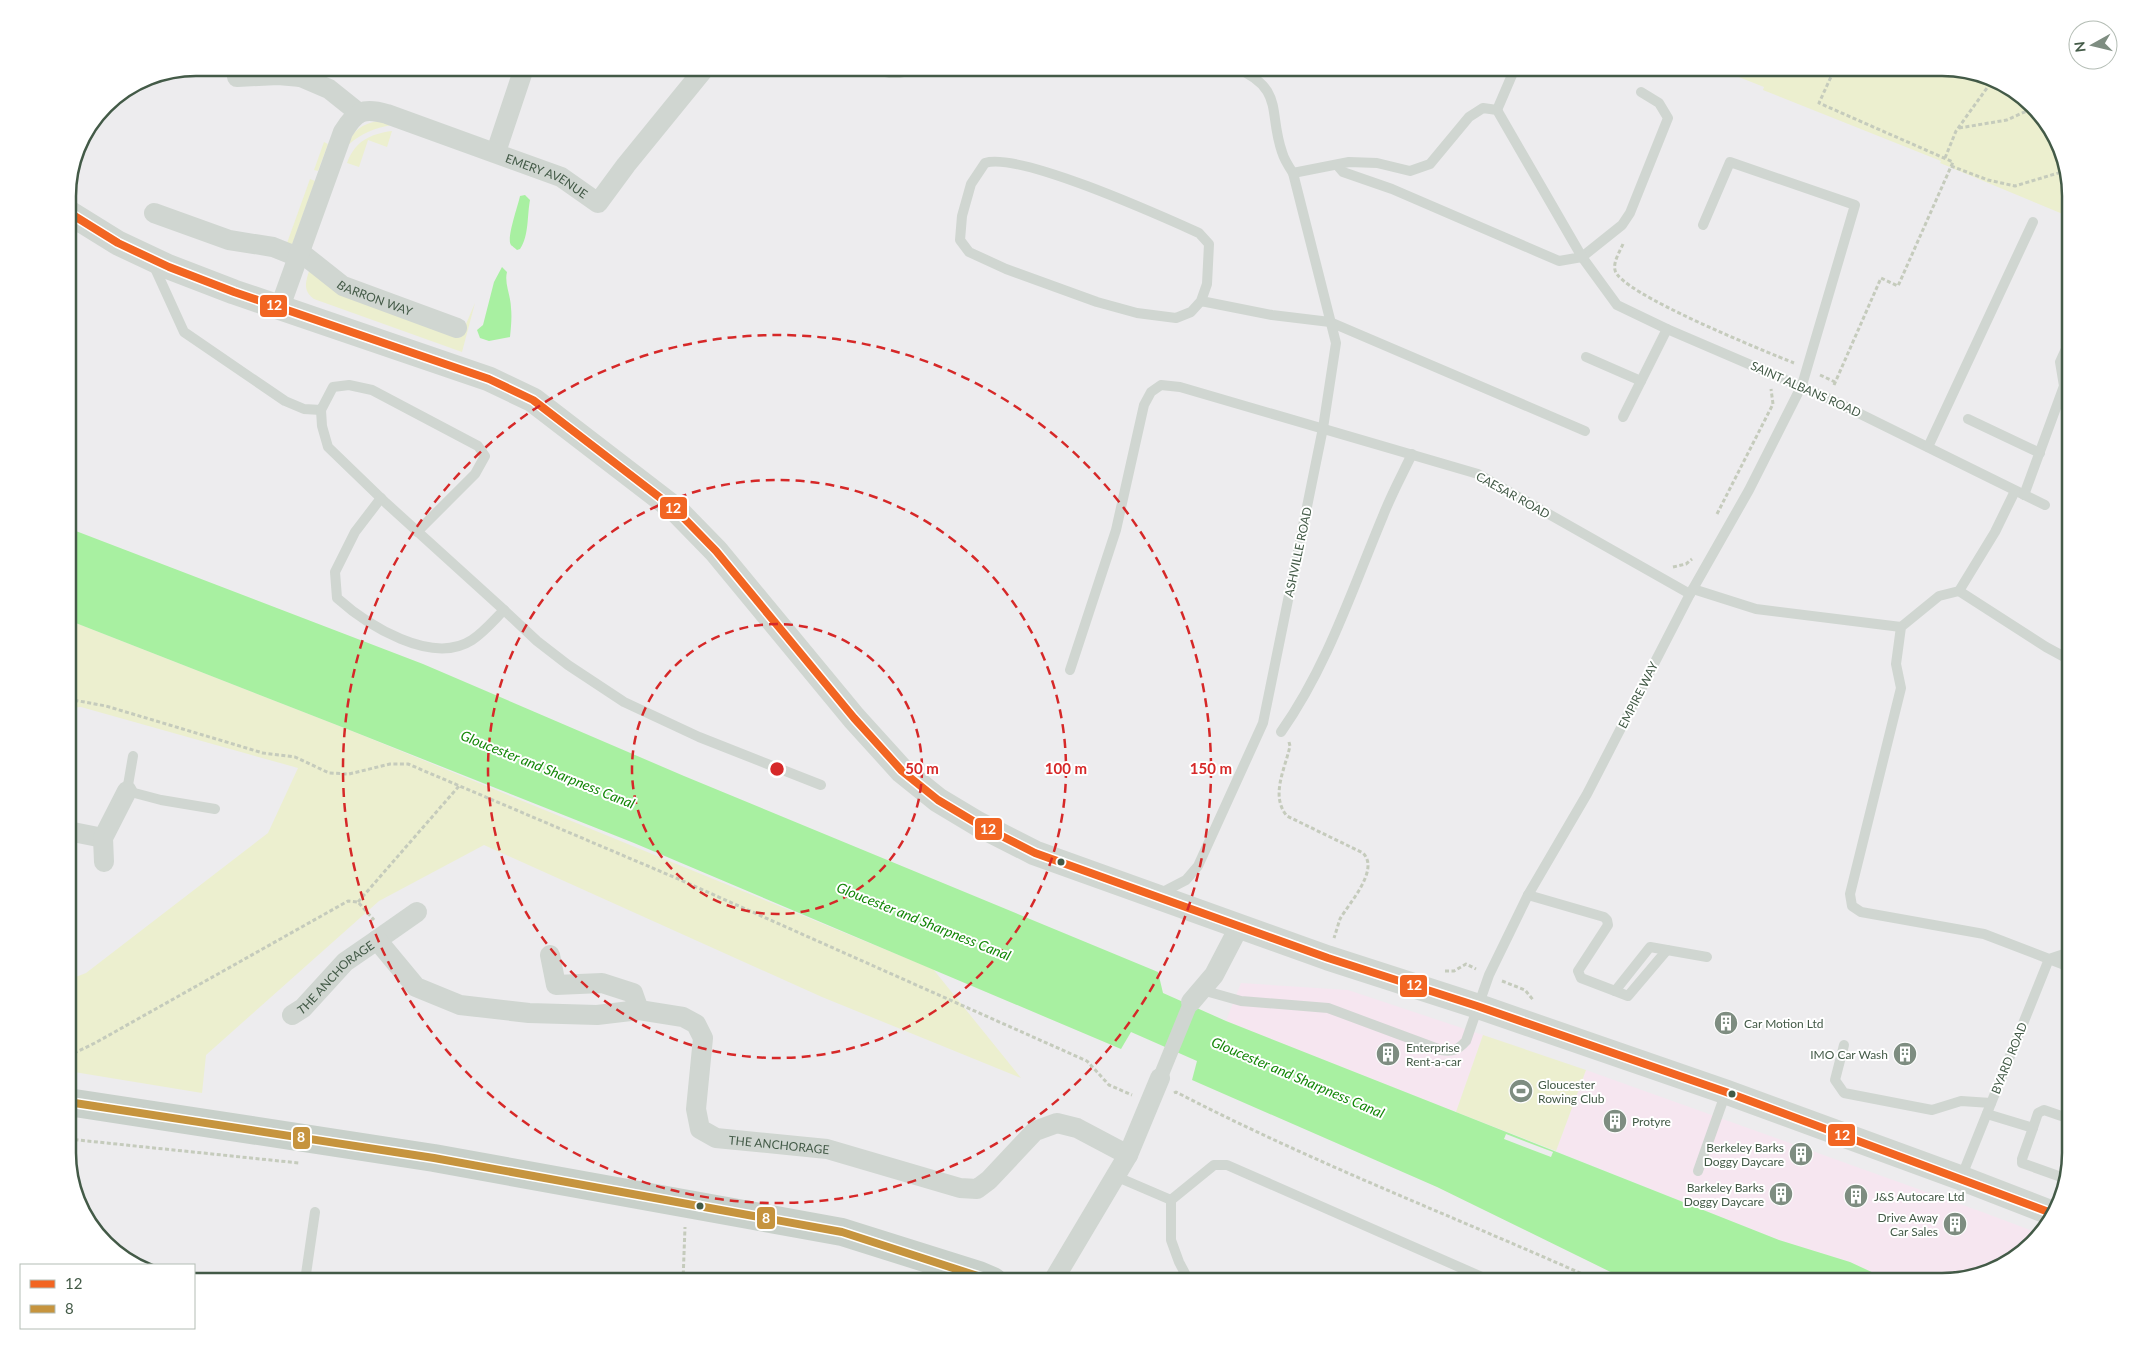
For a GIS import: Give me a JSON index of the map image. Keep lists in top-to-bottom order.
{
  "streets": {
    "street": ["EMERY AVENUE", "BARRON WAY", "THE ANCHORAGE"],
    "lane": [
      "SAINT ALBANS ROAD",
      "CAESAR ROAD",
      "ASHVILLE ROAD",
      "EMPIRE WAY",
      "BYARD ROAD"
    ]
  },
  "crossings": [
    ["SAINT ALBANS ROAD", "EMPIRE WAY"],
    ["CAESAR ROAD", "ASHVILLE ROAD"],
    ["CAESAR ROAD", "EMPIRE WAY"]
  ],
  "water": ["Gloucester and Sharpness Canal"],
  "places": {
    "building": [
      "Car Motion Ltd",
      "Enterprise Rent-a-car",
      "IMO Car Wash",
      "Protyre",
      "Berkeley Barks Doggy Daycare",
      "Barkeley Barks Doggy Daycare",
      "J&S Autocare Ltd",
      "Drive Away Car Sales"
    ],
    "sports": ["Gloucester Rowing Club"]
  },
  "lines": ["transit line 12", "transit line 8"],
  "legend": ["12", "8"],
  "north": "left",
  "rings": ["50 m", "100 m", "150 m"]
}
